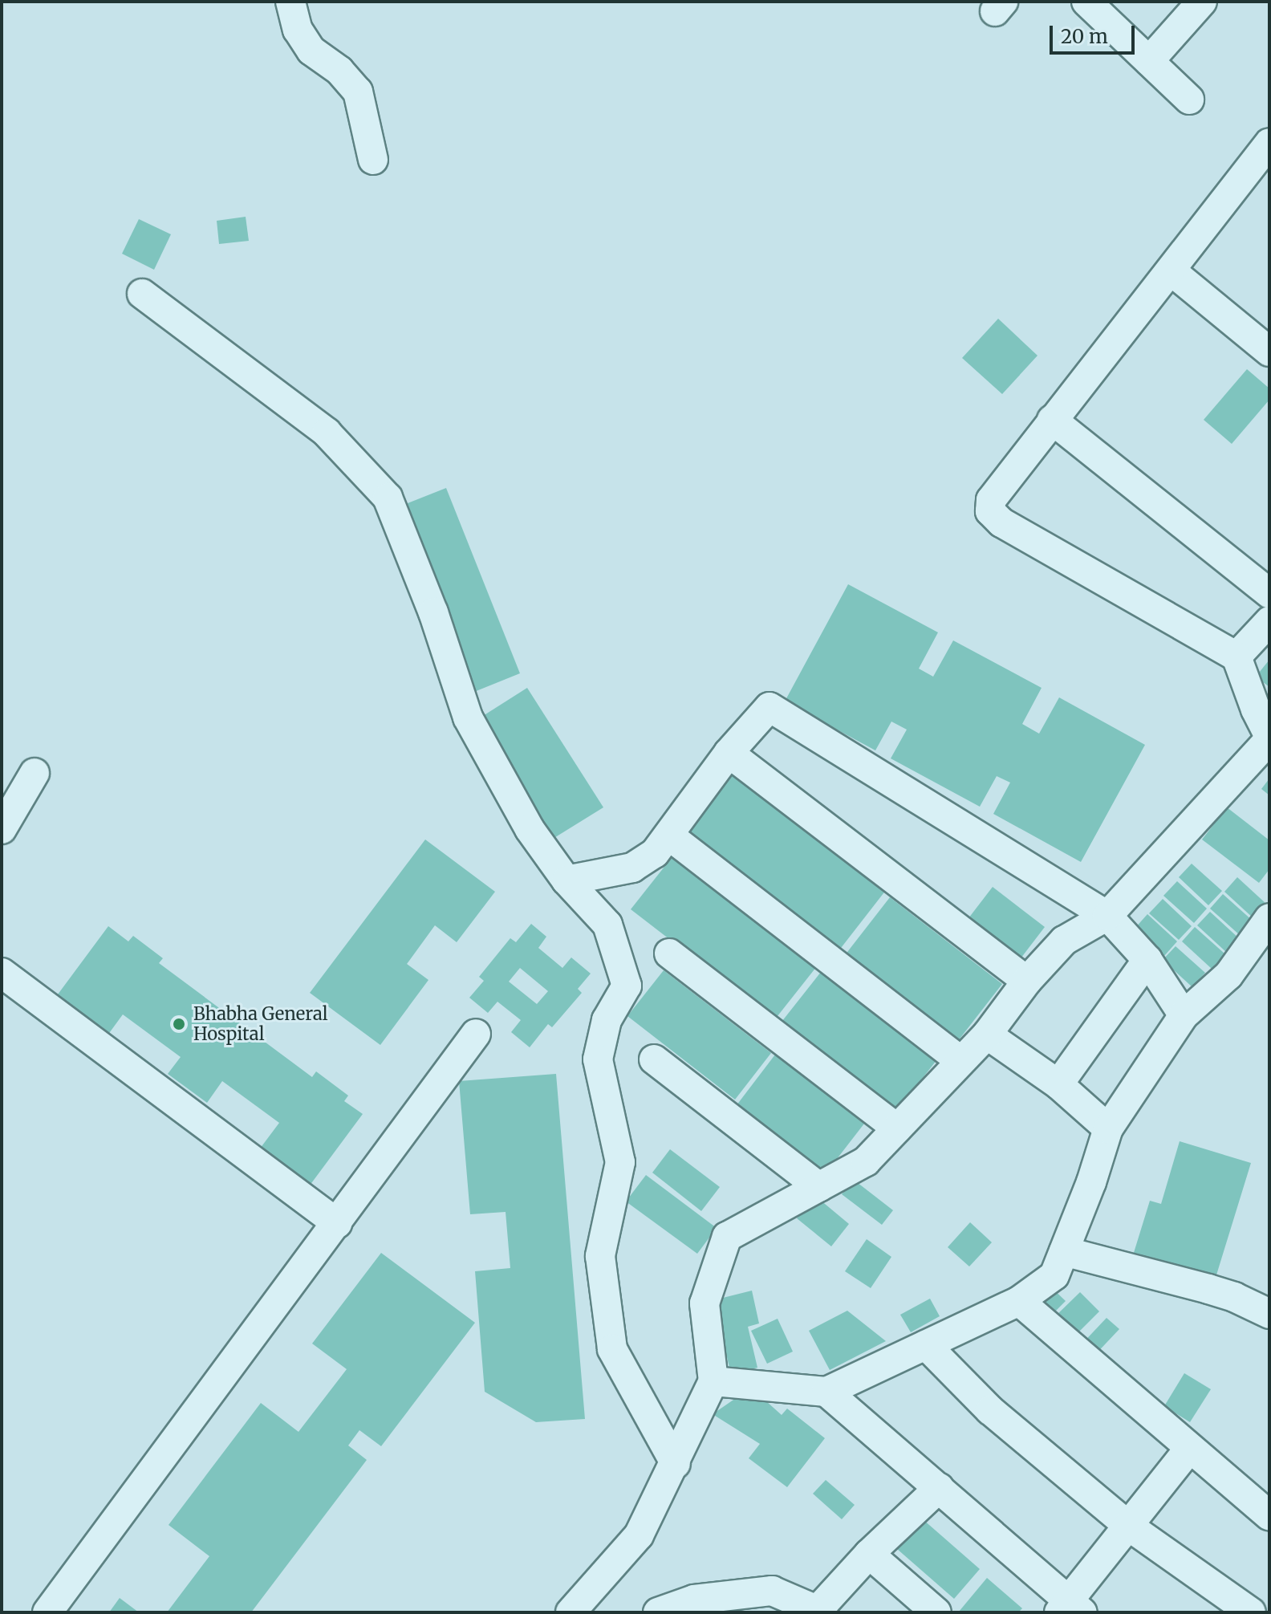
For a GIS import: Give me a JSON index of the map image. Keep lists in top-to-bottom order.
{
  "places": ["Bhabha General Hospital"],
  "scale_bar": "20 m"
}
